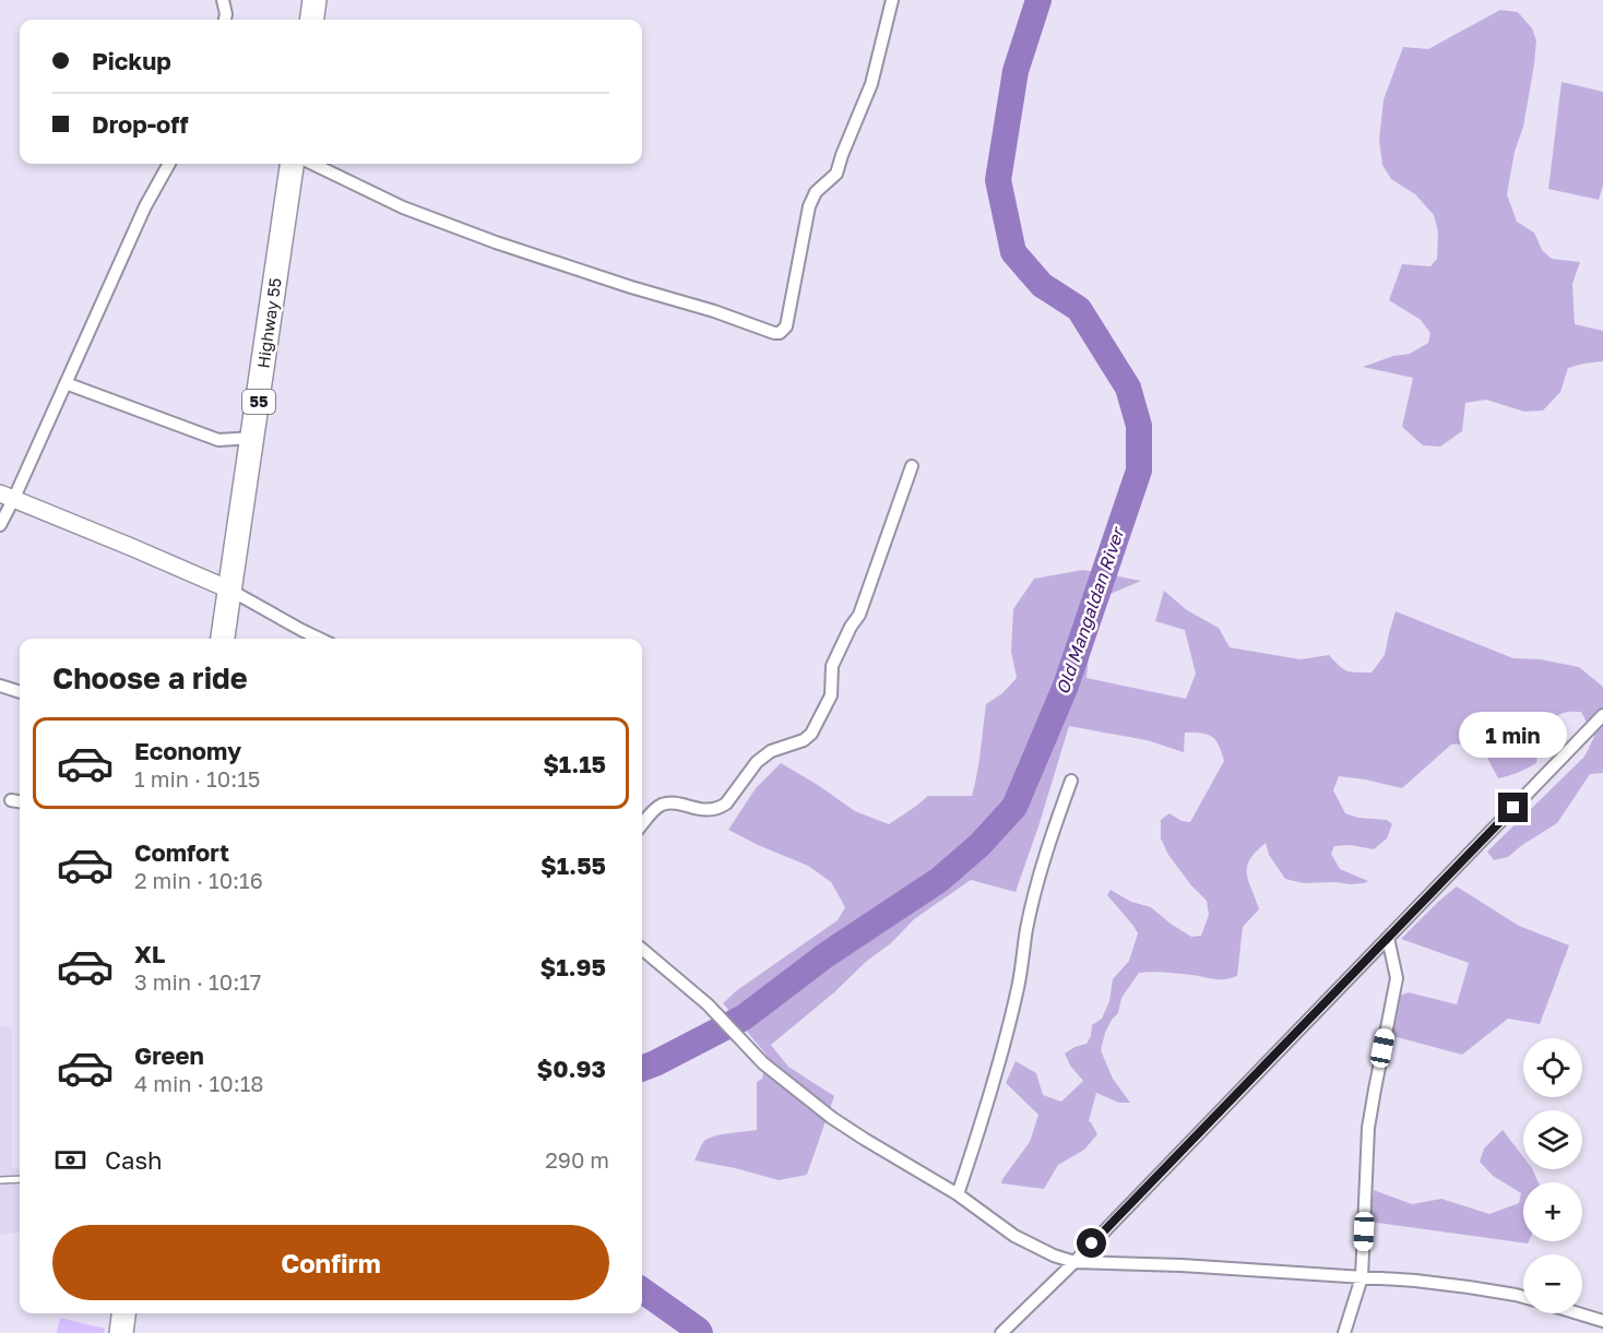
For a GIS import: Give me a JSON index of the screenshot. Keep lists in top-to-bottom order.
{
  "streets": {
    "highway": ["Highway 55", "55"]
  },
  "water": ["Old Mangaldan River"],
  "page": {
    "banner": ["Pickup", "Drop-off"],
    "heading": "Choose a ride",
    "bubble": "1 min",
    "list": [
      {
        "name": "Economy",
        "note": "1 min · 10:15",
        "value": "$1.15"
      },
      {
        "name": "Comfort",
        "note": "2 min · 10:16",
        "value": "$1.55"
      },
      {
        "name": "XL",
        "note": "3 min · 10:17",
        "value": "$1.95"
      },
      {
        "name": "Green",
        "note": "4 min · 10:18",
        "value": "$0.93"
      }
    ],
    "map_buttons": ["+", "−"],
    "pay": ["Cash", "290 m"],
    "buttons": "Confirm"
  }
}
